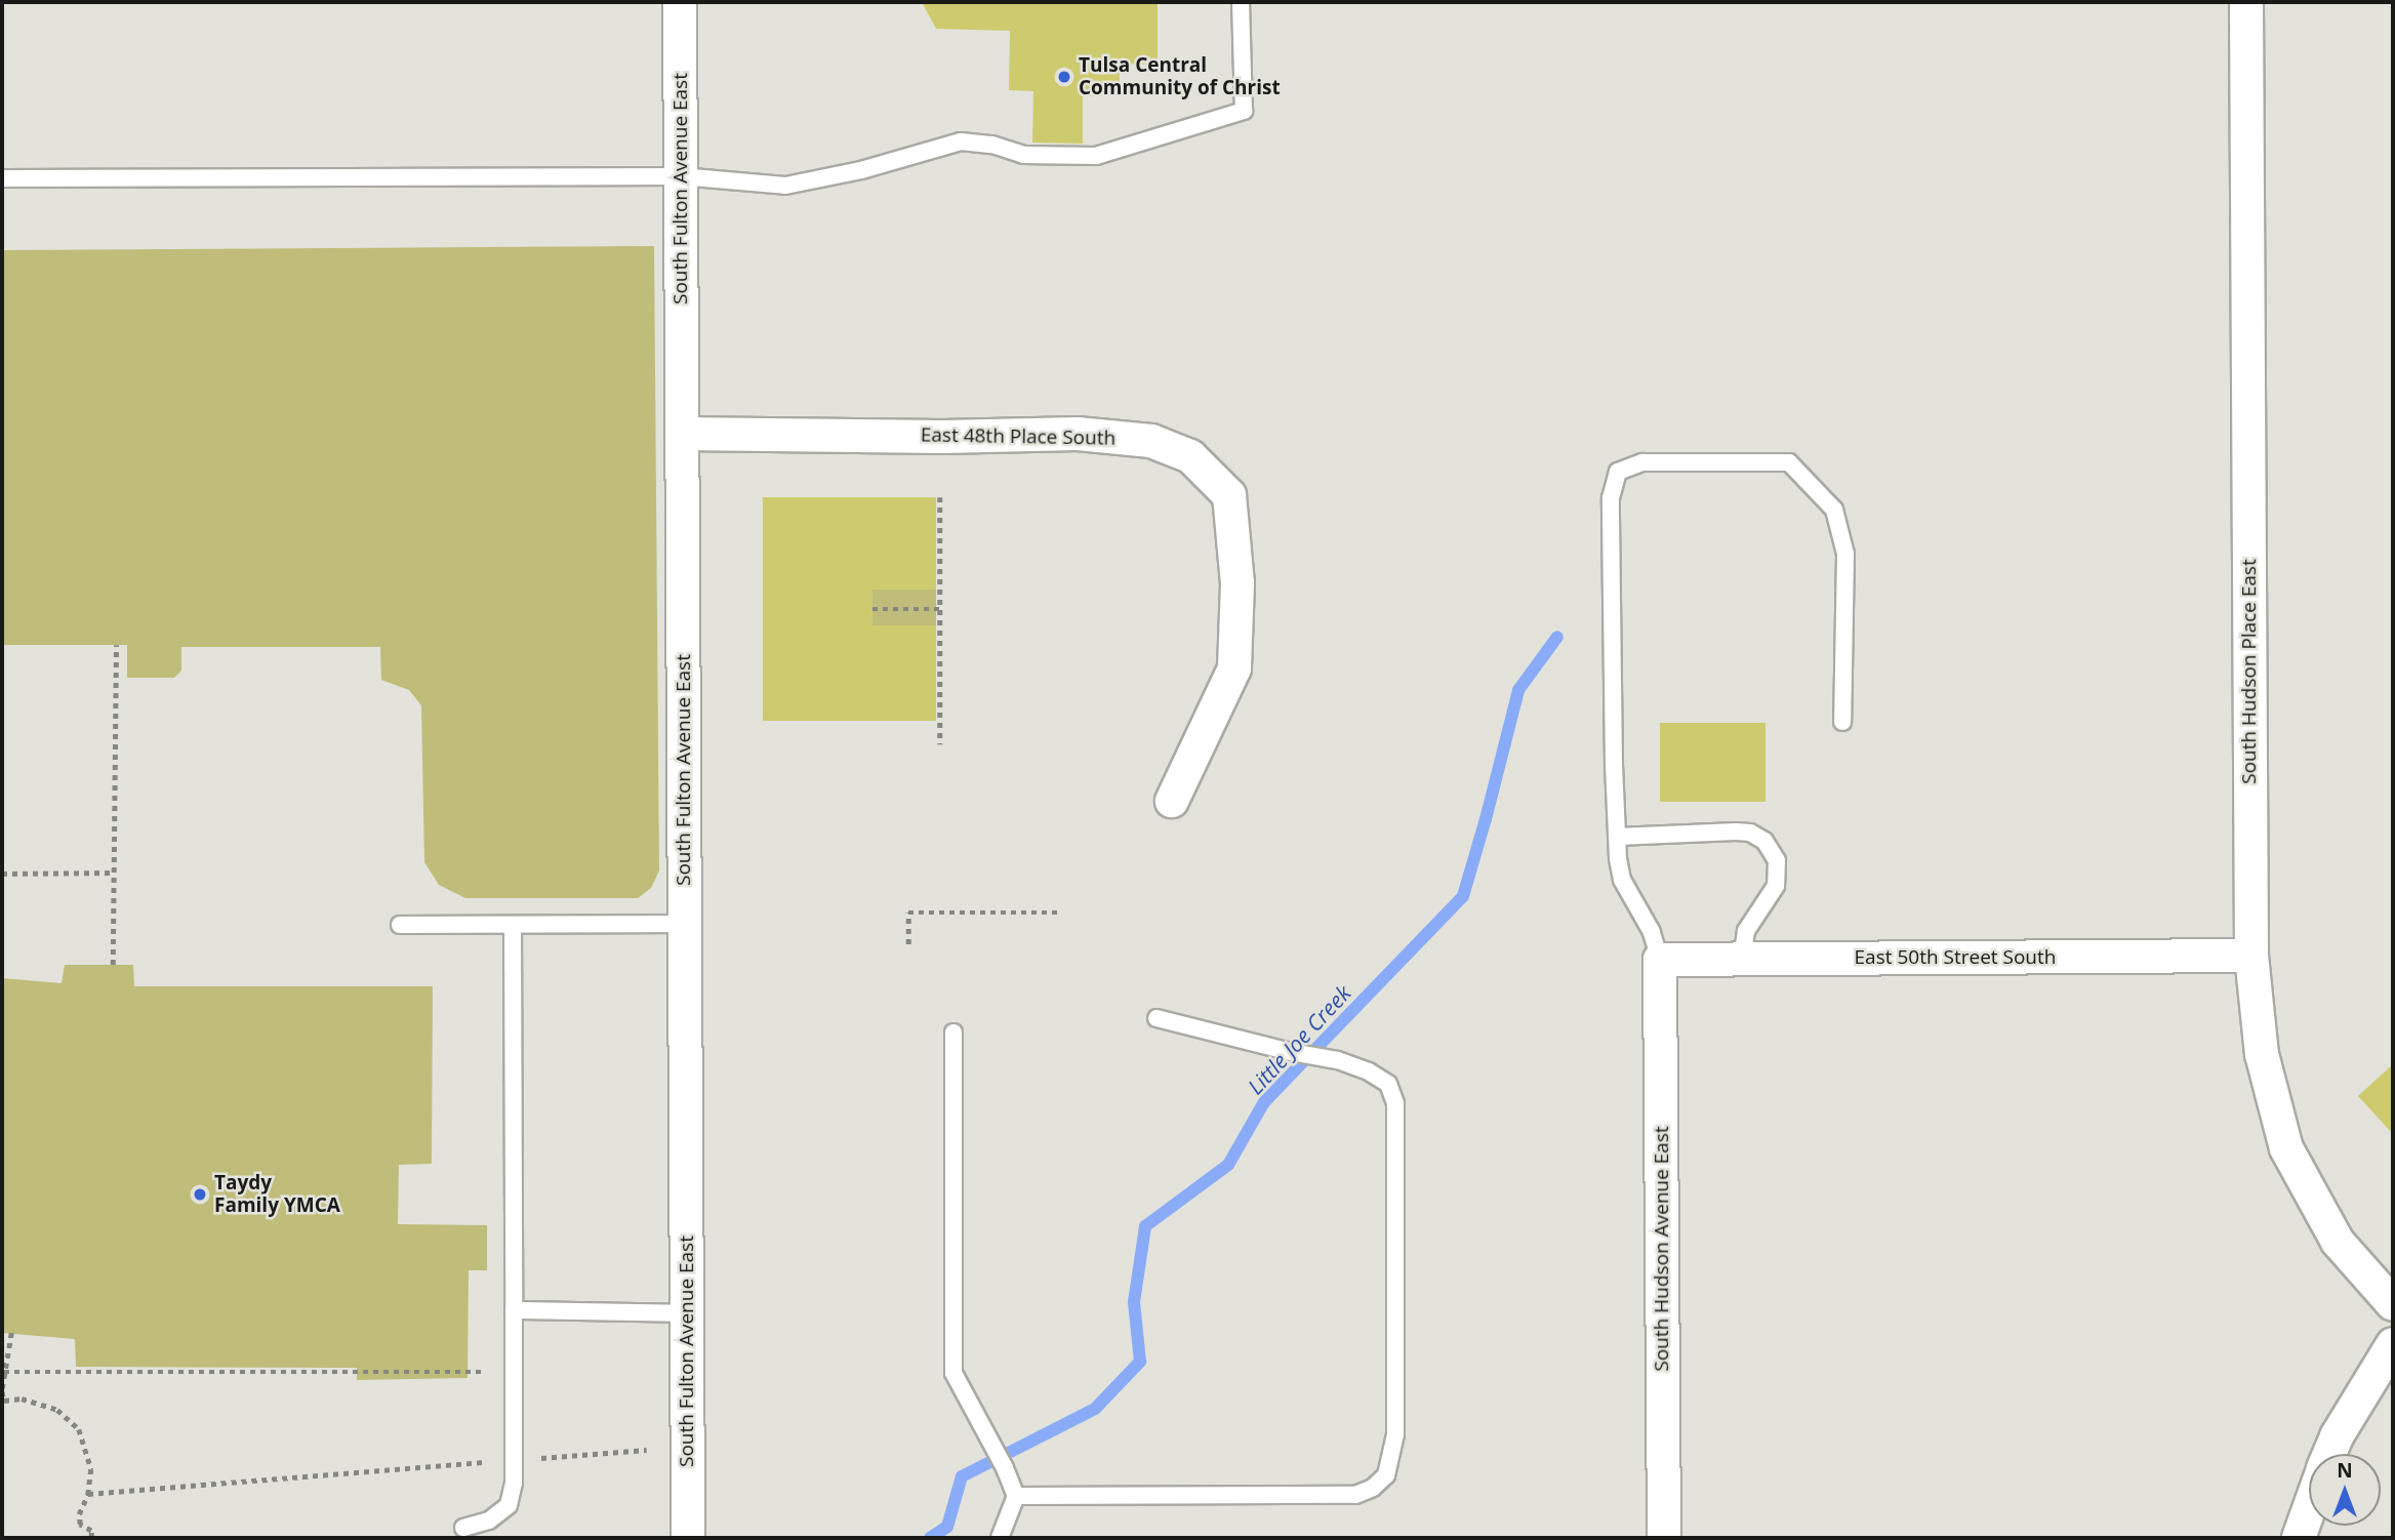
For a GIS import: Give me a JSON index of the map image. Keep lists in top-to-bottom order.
{
  "streets": {
    "street": [
      "South Fulton Avenue East",
      "East 48th Place South",
      "South Hudson Place East",
      "East 50th Street South",
      "South Hudson Avenue East"
    ]
  },
  "crossings": [
    ["South Fulton Avenue East", "East 48th Place South"],
    ["South Hudson Place East", "East 50th Street South"],
    ["East 50th Street South", "South Hudson Avenue East"]
  ],
  "water": ["Little Joe Creek"],
  "places": ["Tulsa Central Community of Christ", "Taydy Family YMCA"],
  "north": "top"
}
